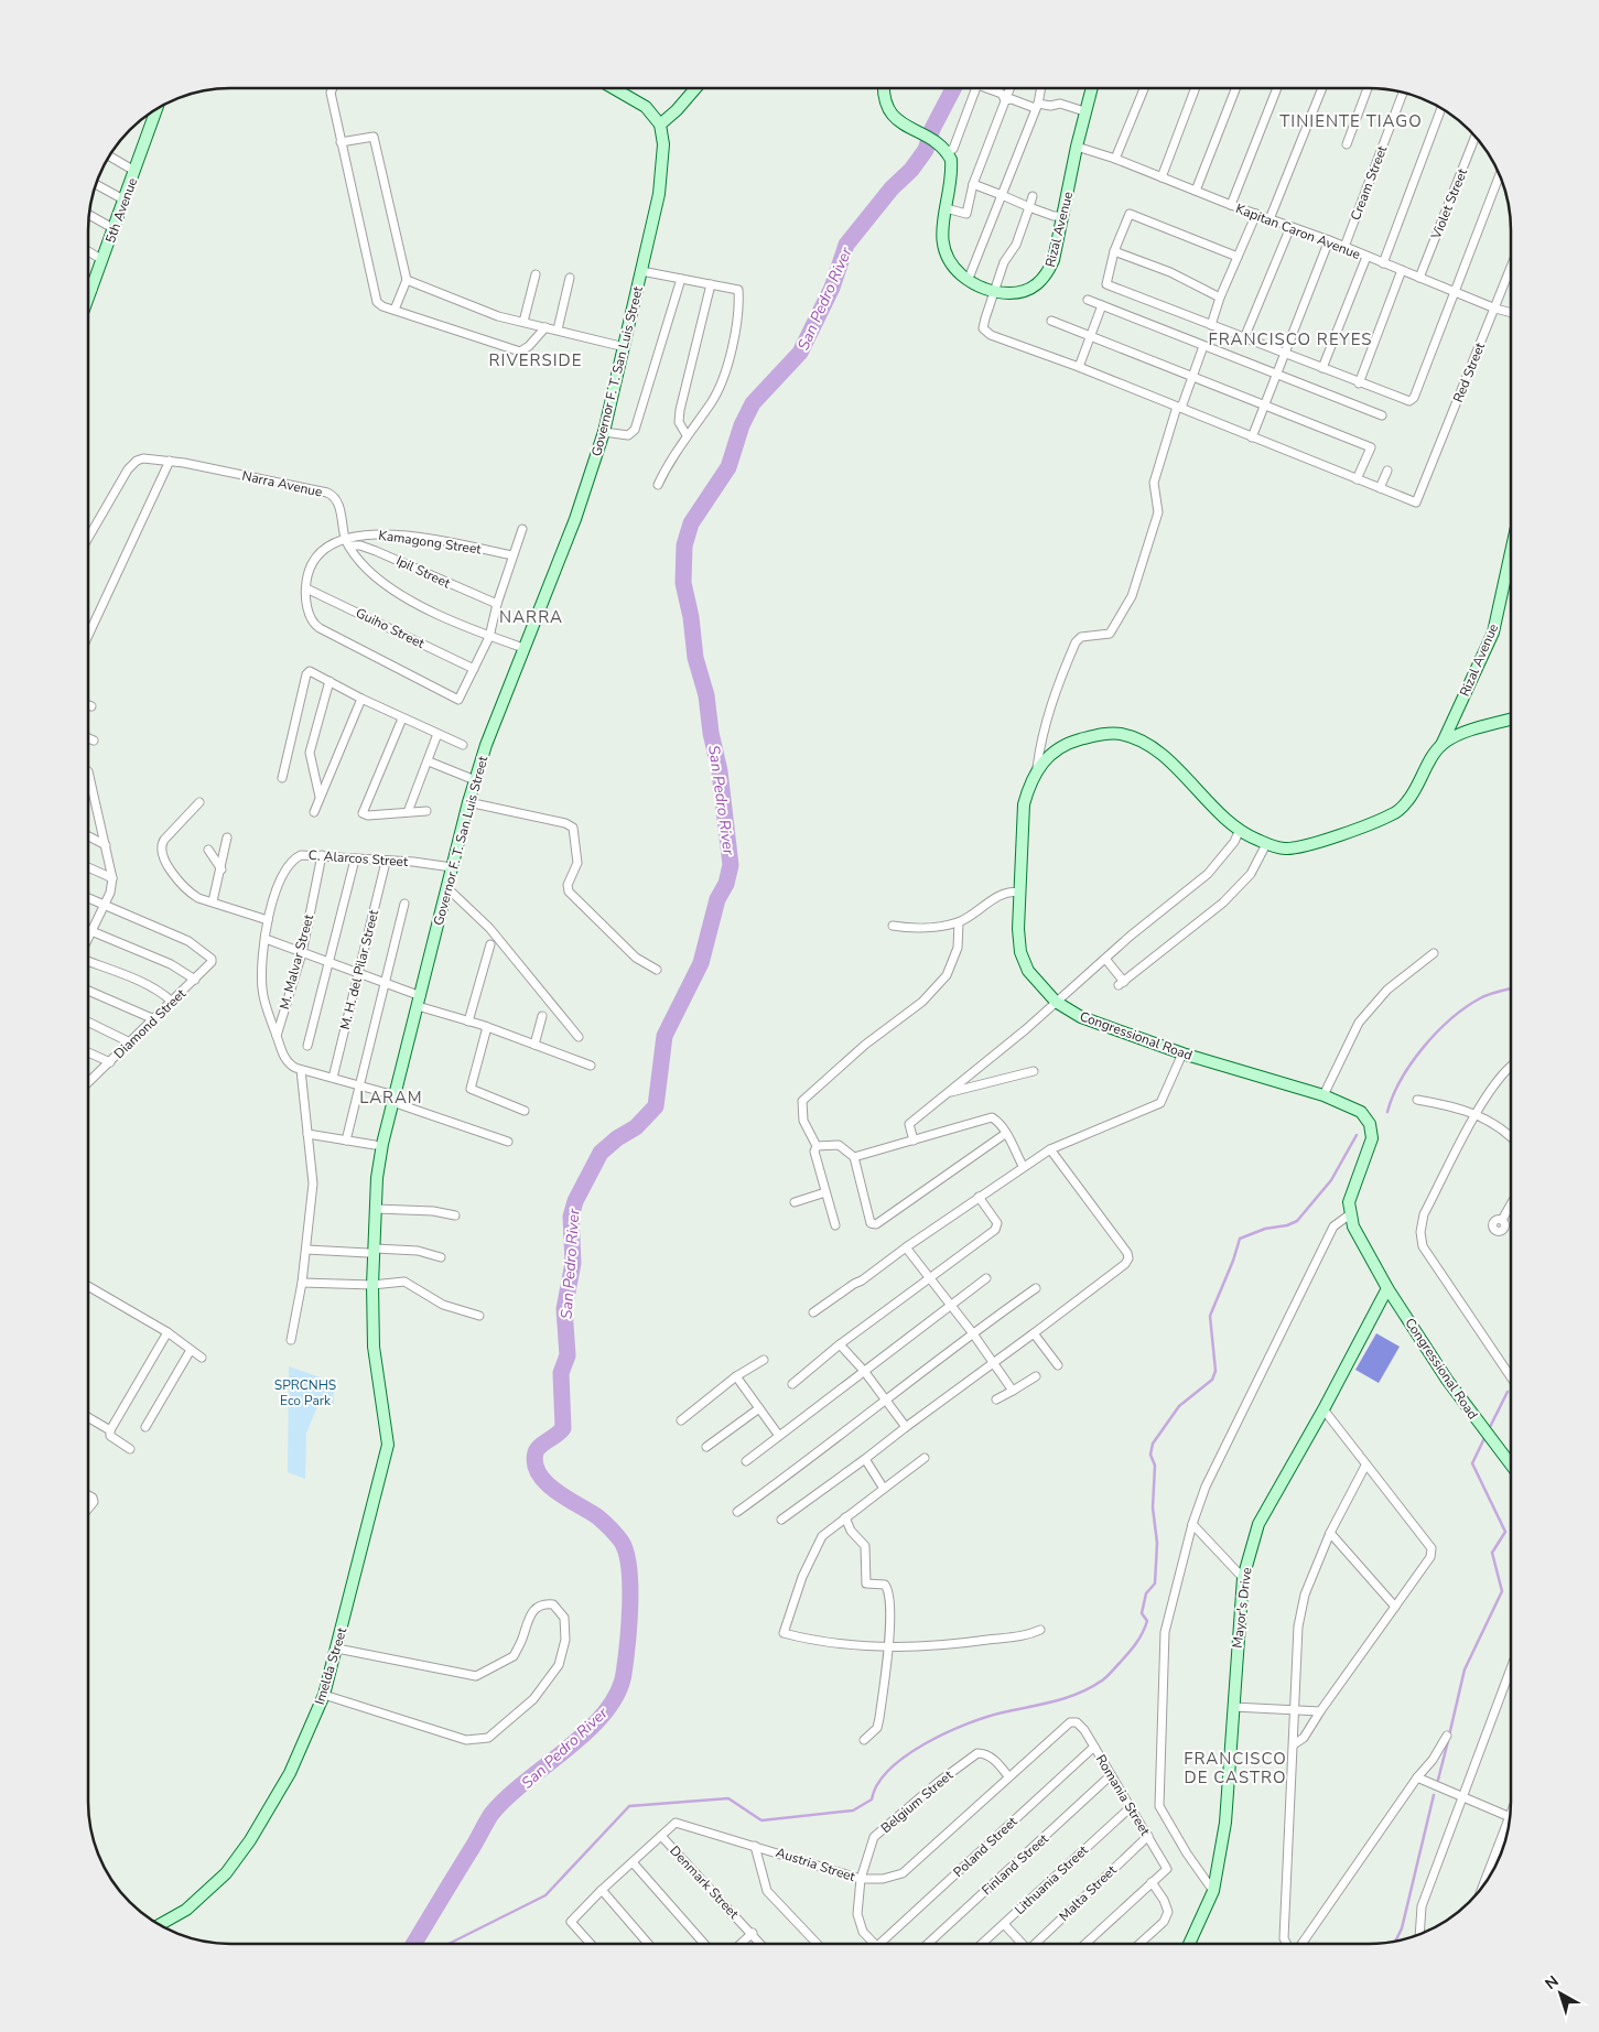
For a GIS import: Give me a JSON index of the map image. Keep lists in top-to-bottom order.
{
  "streets": {
    "street": [
      "Cream Street",
      "Violet Street",
      "5th Avenue",
      "Rizal Avenue",
      "Kapitan Caron Avenue",
      "Governor F. T. San Luis Street",
      "Red Street",
      "Narra Avenue",
      "Kamagong Street",
      "Ipil Street",
      "Guiho Street",
      "C. Alarcos Street",
      "M. Malvar Street",
      "M. H. del Pilar Street",
      "Diamond Street",
      "Congressional Road",
      "Mayor's Drive",
      "Imelda Street",
      "Romania Street",
      "Belgium Street",
      "Poland Street",
      "Austria Street",
      "Finland Street",
      "Lithuania Street",
      "Denmark Street",
      "Malta Street"
    ]
  },
  "crossings": [
    ["Cream Street", "Kapitan Caron Avenue"],
    ["Violet Street", "Kapitan Caron Avenue"],
    ["Rizal Avenue", "Kapitan Caron Avenue"],
    ["Rizal Avenue", "Congressional Road"],
    ["Kapitan Caron Avenue", "Red Street"],
    ["Governor F. T. San Luis Street", "Narra Avenue"],
    ["Governor F. T. San Luis Street", "C. Alarcos Street"],
    ["Governor F. T. San Luis Street", "Imelda Street"],
    ["Narra Avenue", "Kamagong Street"],
    ["Narra Avenue", "Ipil Street"],
    ["Kamagong Street", "Ipil Street"],
    ["Kamagong Street", "Guiho Street"],
    ["C. Alarcos Street", "M. Malvar Street"],
    ["C. Alarcos Street", "M. H. del Pilar Street"],
    ["Congressional Road", "Mayor's Drive"],
    ["Romania Street", "Poland Street"],
    ["Romania Street", "Austria Street"],
    ["Romania Street", "Finland Street"],
    ["Romania Street", "Lithuania Street"],
    ["Romania Street", "Malta Street"],
    ["Belgium Street", "Austria Street"],
    ["Austria Street", "Denmark Street"]
  ],
  "districts": [
    "TINIENTE TIAGO",
    "FRANCISCO REYES",
    "RIVERSIDE",
    "NARRA",
    "LARAM",
    "FRANCISCO DE CASTRO"
  ],
  "water": ["San Pedro River"],
  "parks": ["SPRCNHS Eco Park"],
  "north": "top left"
}
